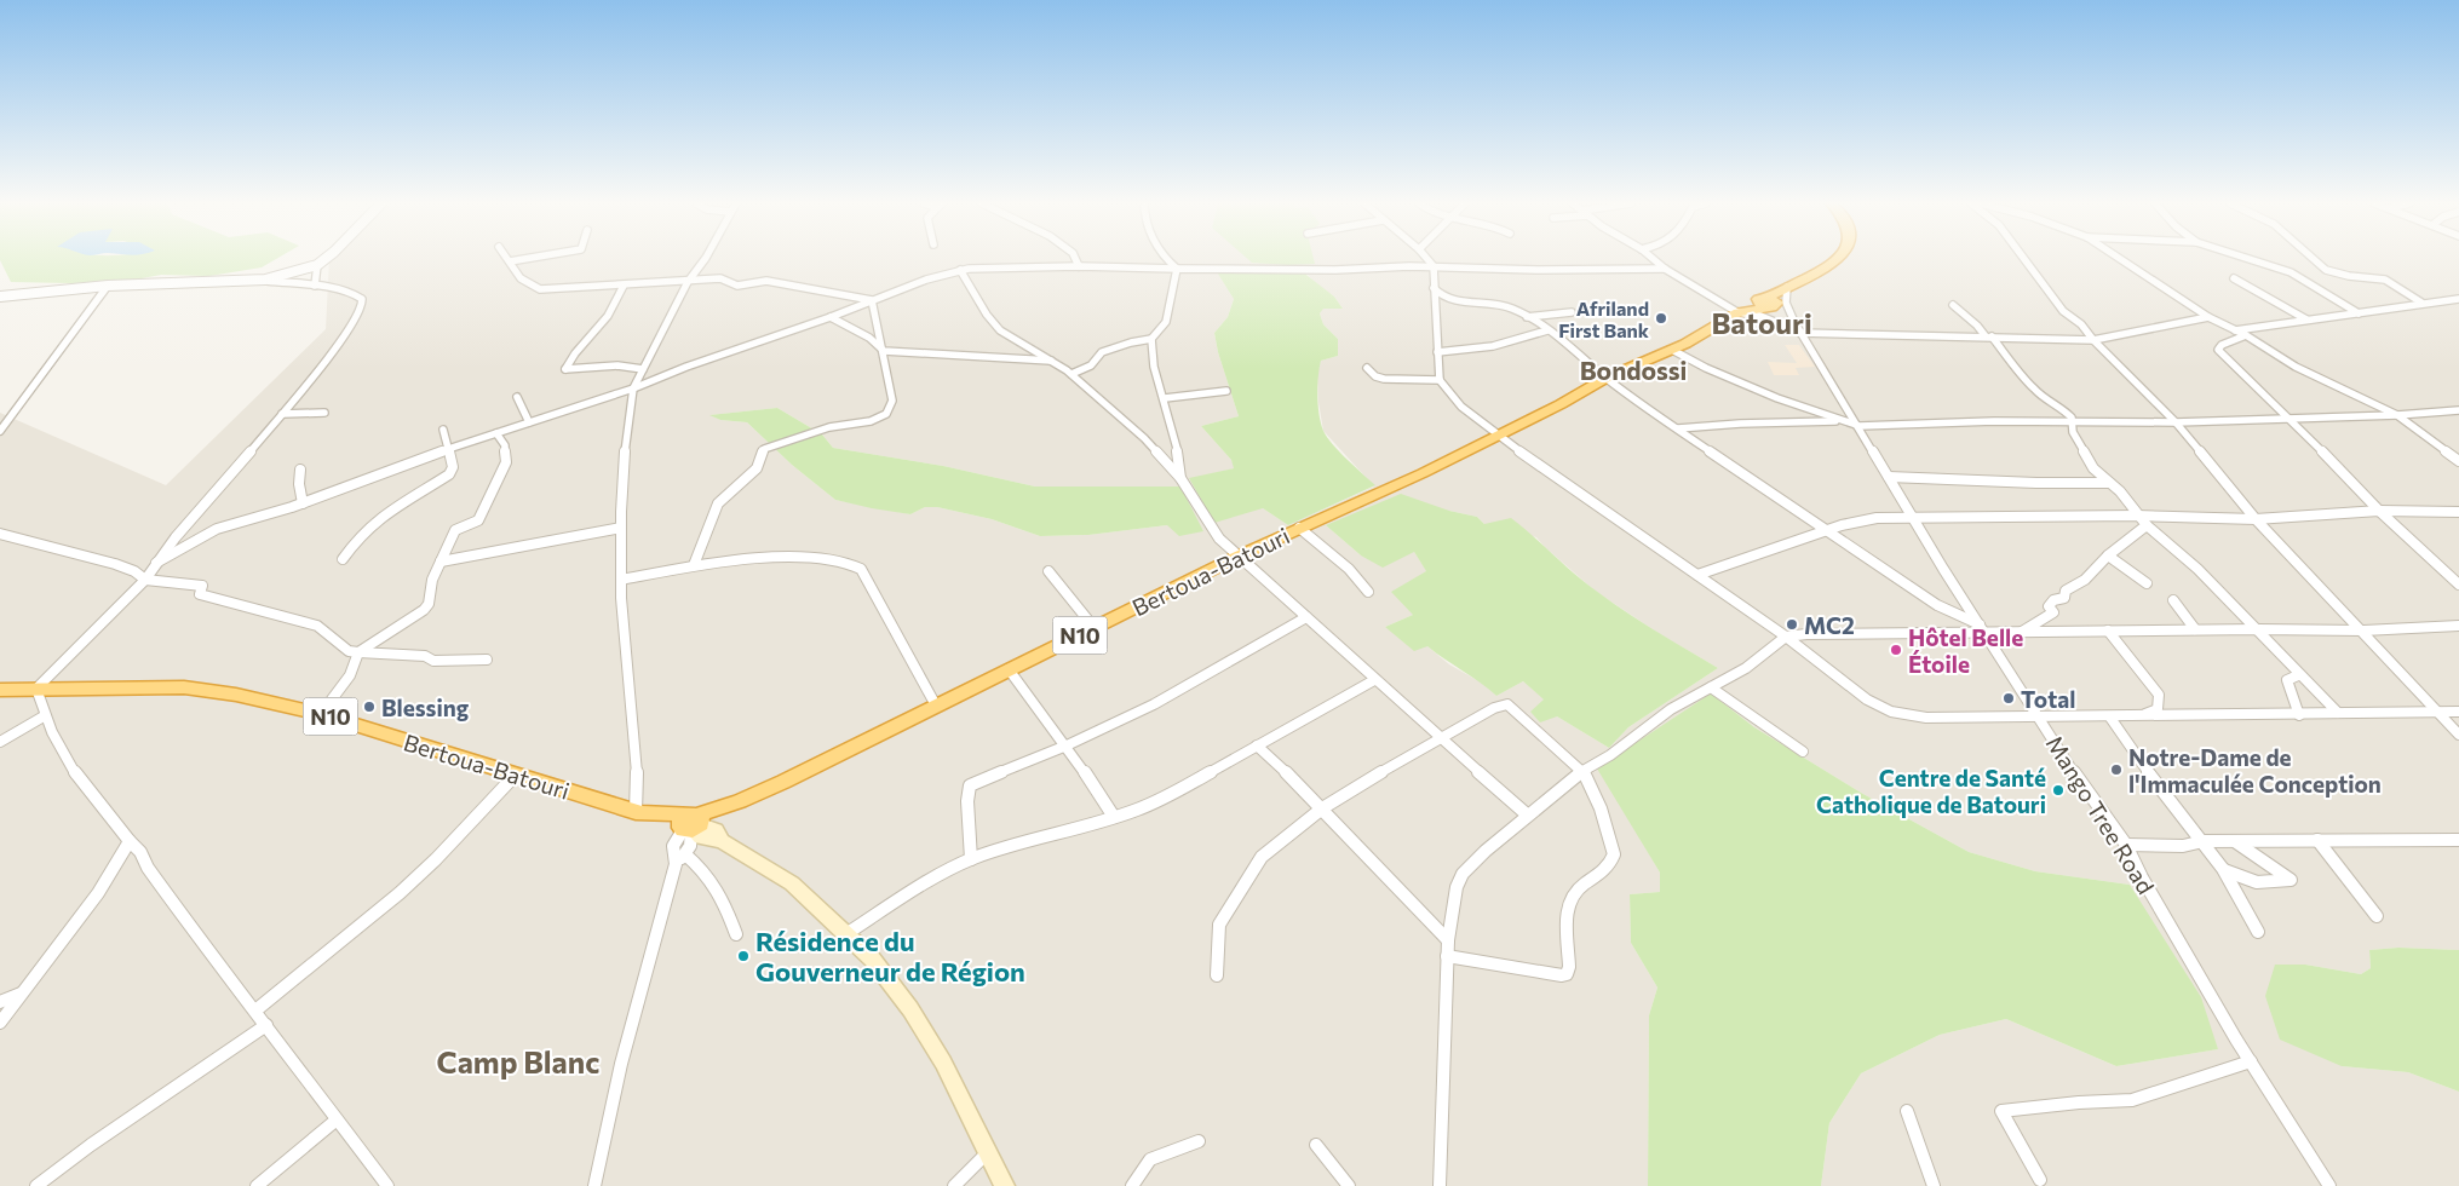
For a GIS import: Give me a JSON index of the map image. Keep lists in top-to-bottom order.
{
  "streets": {
    "highway": ["Bertoua-Batouri", "N10"],
    "street": ["Mango Tree Road"]
  },
  "crossings": [
    ["Bertoua-Batouri", "N10"],
    ["N10", "Mango Tree Road"]
  ],
  "districts": ["Batouri", "Bondossi", "Camp Blanc"],
  "places": [
    "Afriland First Bank",
    "MC2",
    "Hôtel Belle Étoile",
    "Total",
    "Blessing",
    "Notre-Dame de l'Immaculée Conception",
    "Centre de Santé Catholique de Batouri",
    "Résidence du Gouverneur de Région"
  ]
}
